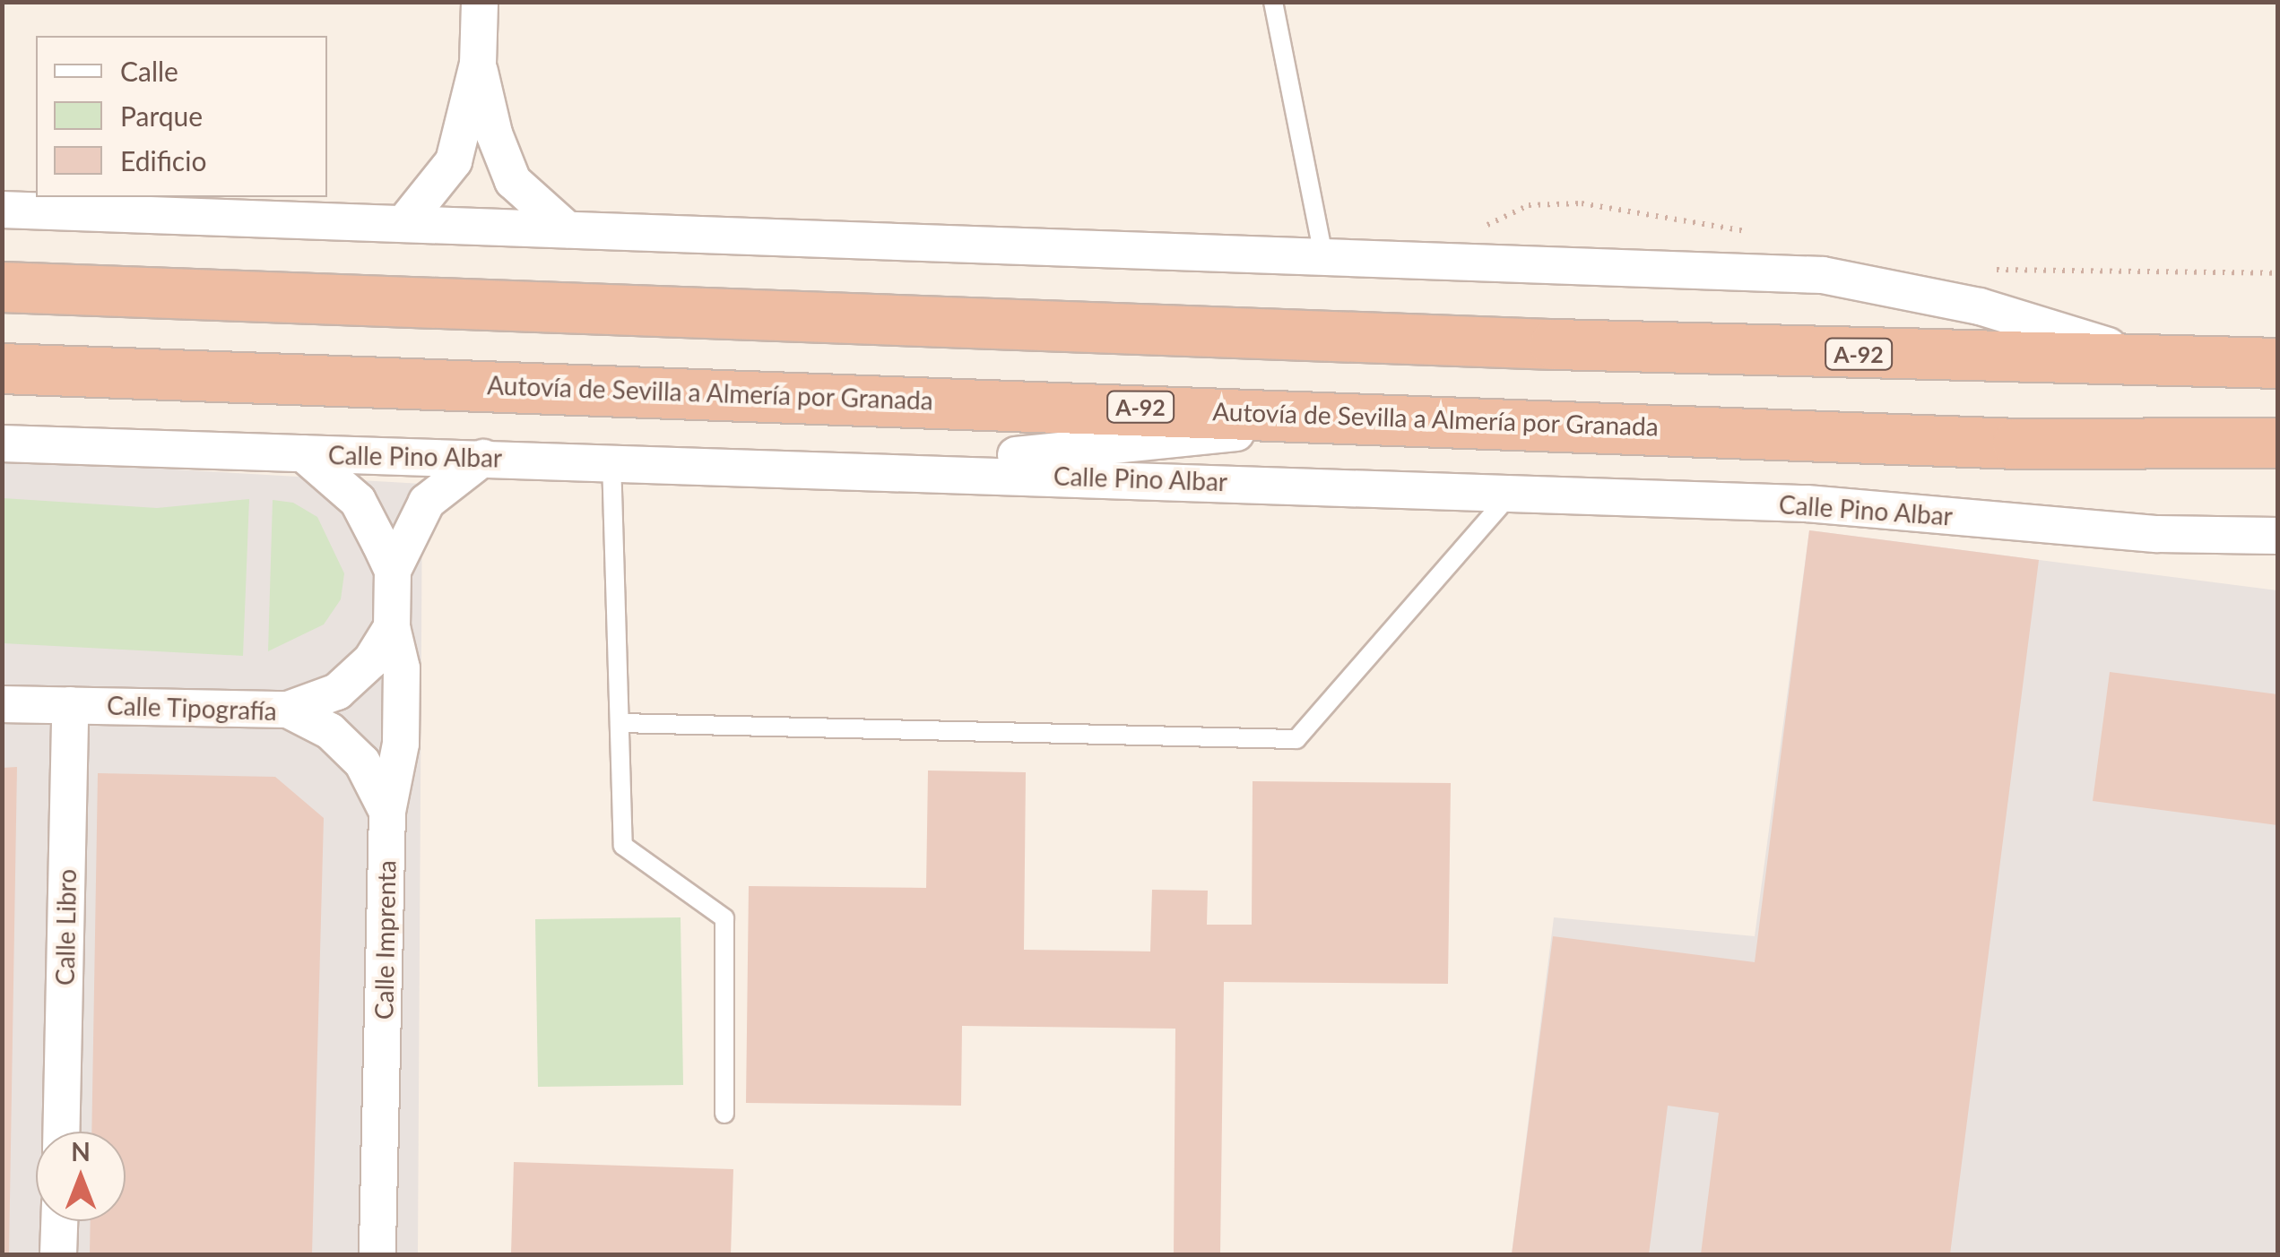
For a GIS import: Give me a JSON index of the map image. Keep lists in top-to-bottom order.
{
  "streets": {
    "highway": ["A-92", "Autovía de Sevilla a Almería por Granada"],
    "street": [
      "Calle Pino Albar",
      "Calle Tipografía",
      "Calle Libro",
      "Calle Imprenta"
    ]
  },
  "crossings": [
    ["Calle Pino Albar", "Calle Imprenta"],
    ["Calle Tipografía", "Calle Libro"],
    ["Calle Tipografía", "Calle Imprenta"]
  ],
  "legend": ["Calle", "Parque", "Edificio"],
  "north": "top"
}
